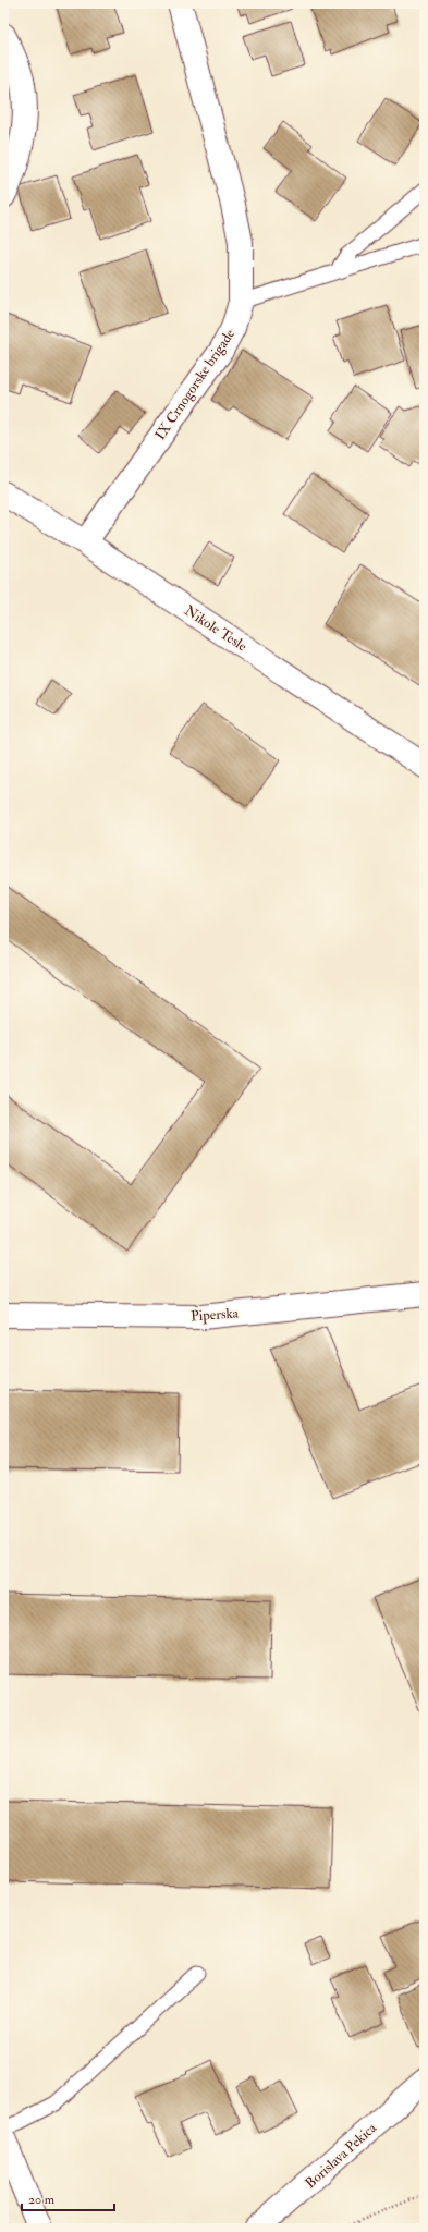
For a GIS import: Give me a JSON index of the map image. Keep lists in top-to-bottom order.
{
  "streets": {
    "street": [
      "IX Crnogorske brigade",
      "Nikole Tesle",
      "Piperska",
      "Borislava Pekica"
    ]
  },
  "crossings": [
    ["IX Crnogorske brigade", "Nikole Tesle"]
  ],
  "scale_bar": "20 m"
}
